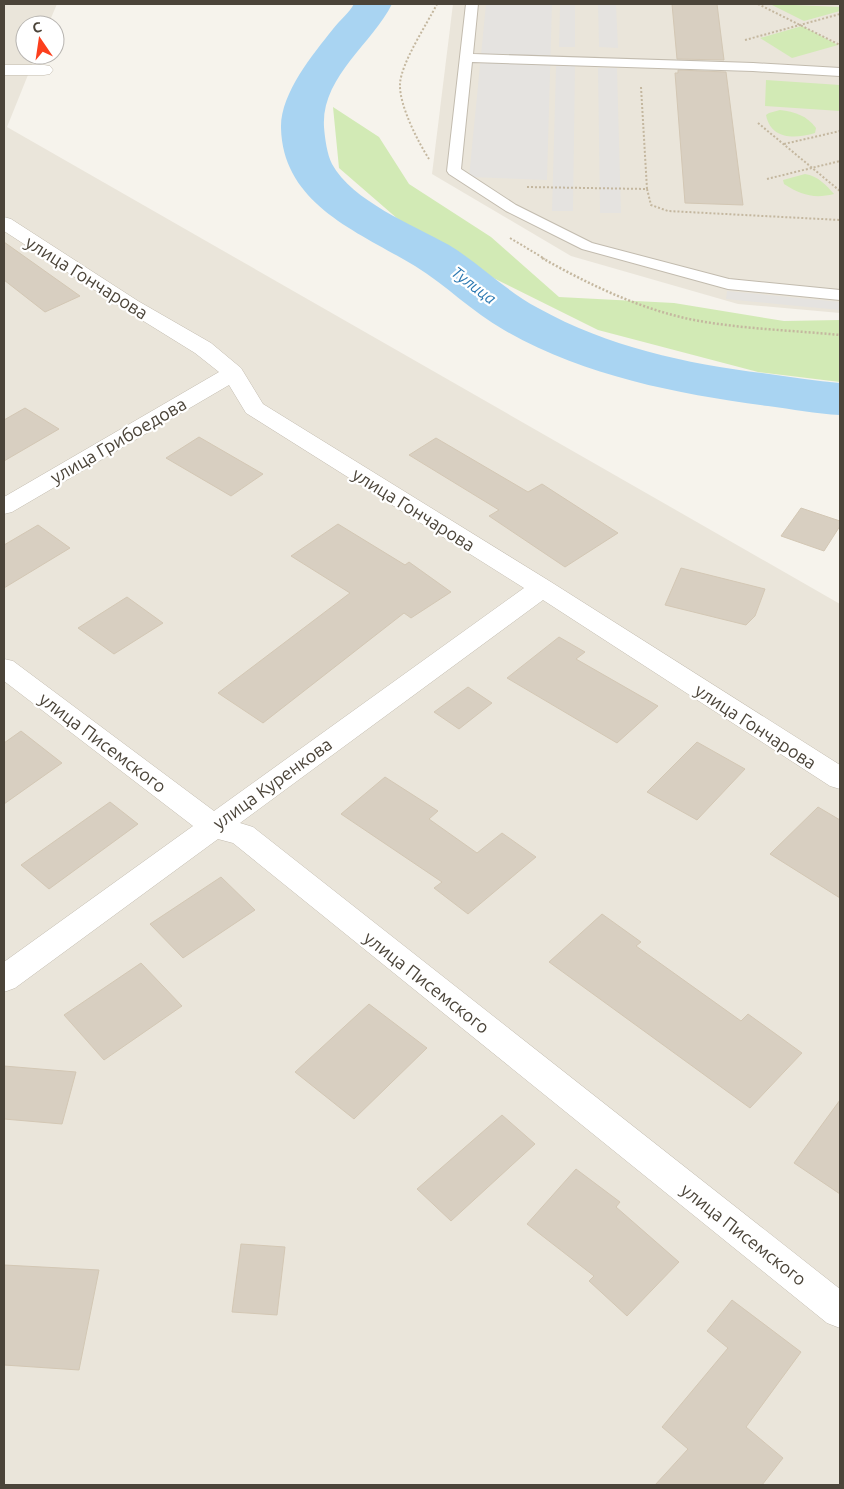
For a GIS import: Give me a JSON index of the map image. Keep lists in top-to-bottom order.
{
  "streets": {
    "street": [
      "улица Гончарова",
      "улица Грибоедова",
      "улица Писемского",
      "улица Куренкова"
    ]
  },
  "crossings": [
    ["улица Гончарова", "улица Грибоедова"],
    ["улица Гончарова", "улица Куренкова"],
    ["улица Писемского", "улица Куренкова"]
  ],
  "water": ["Тулица"],
  "north": "top"
}
